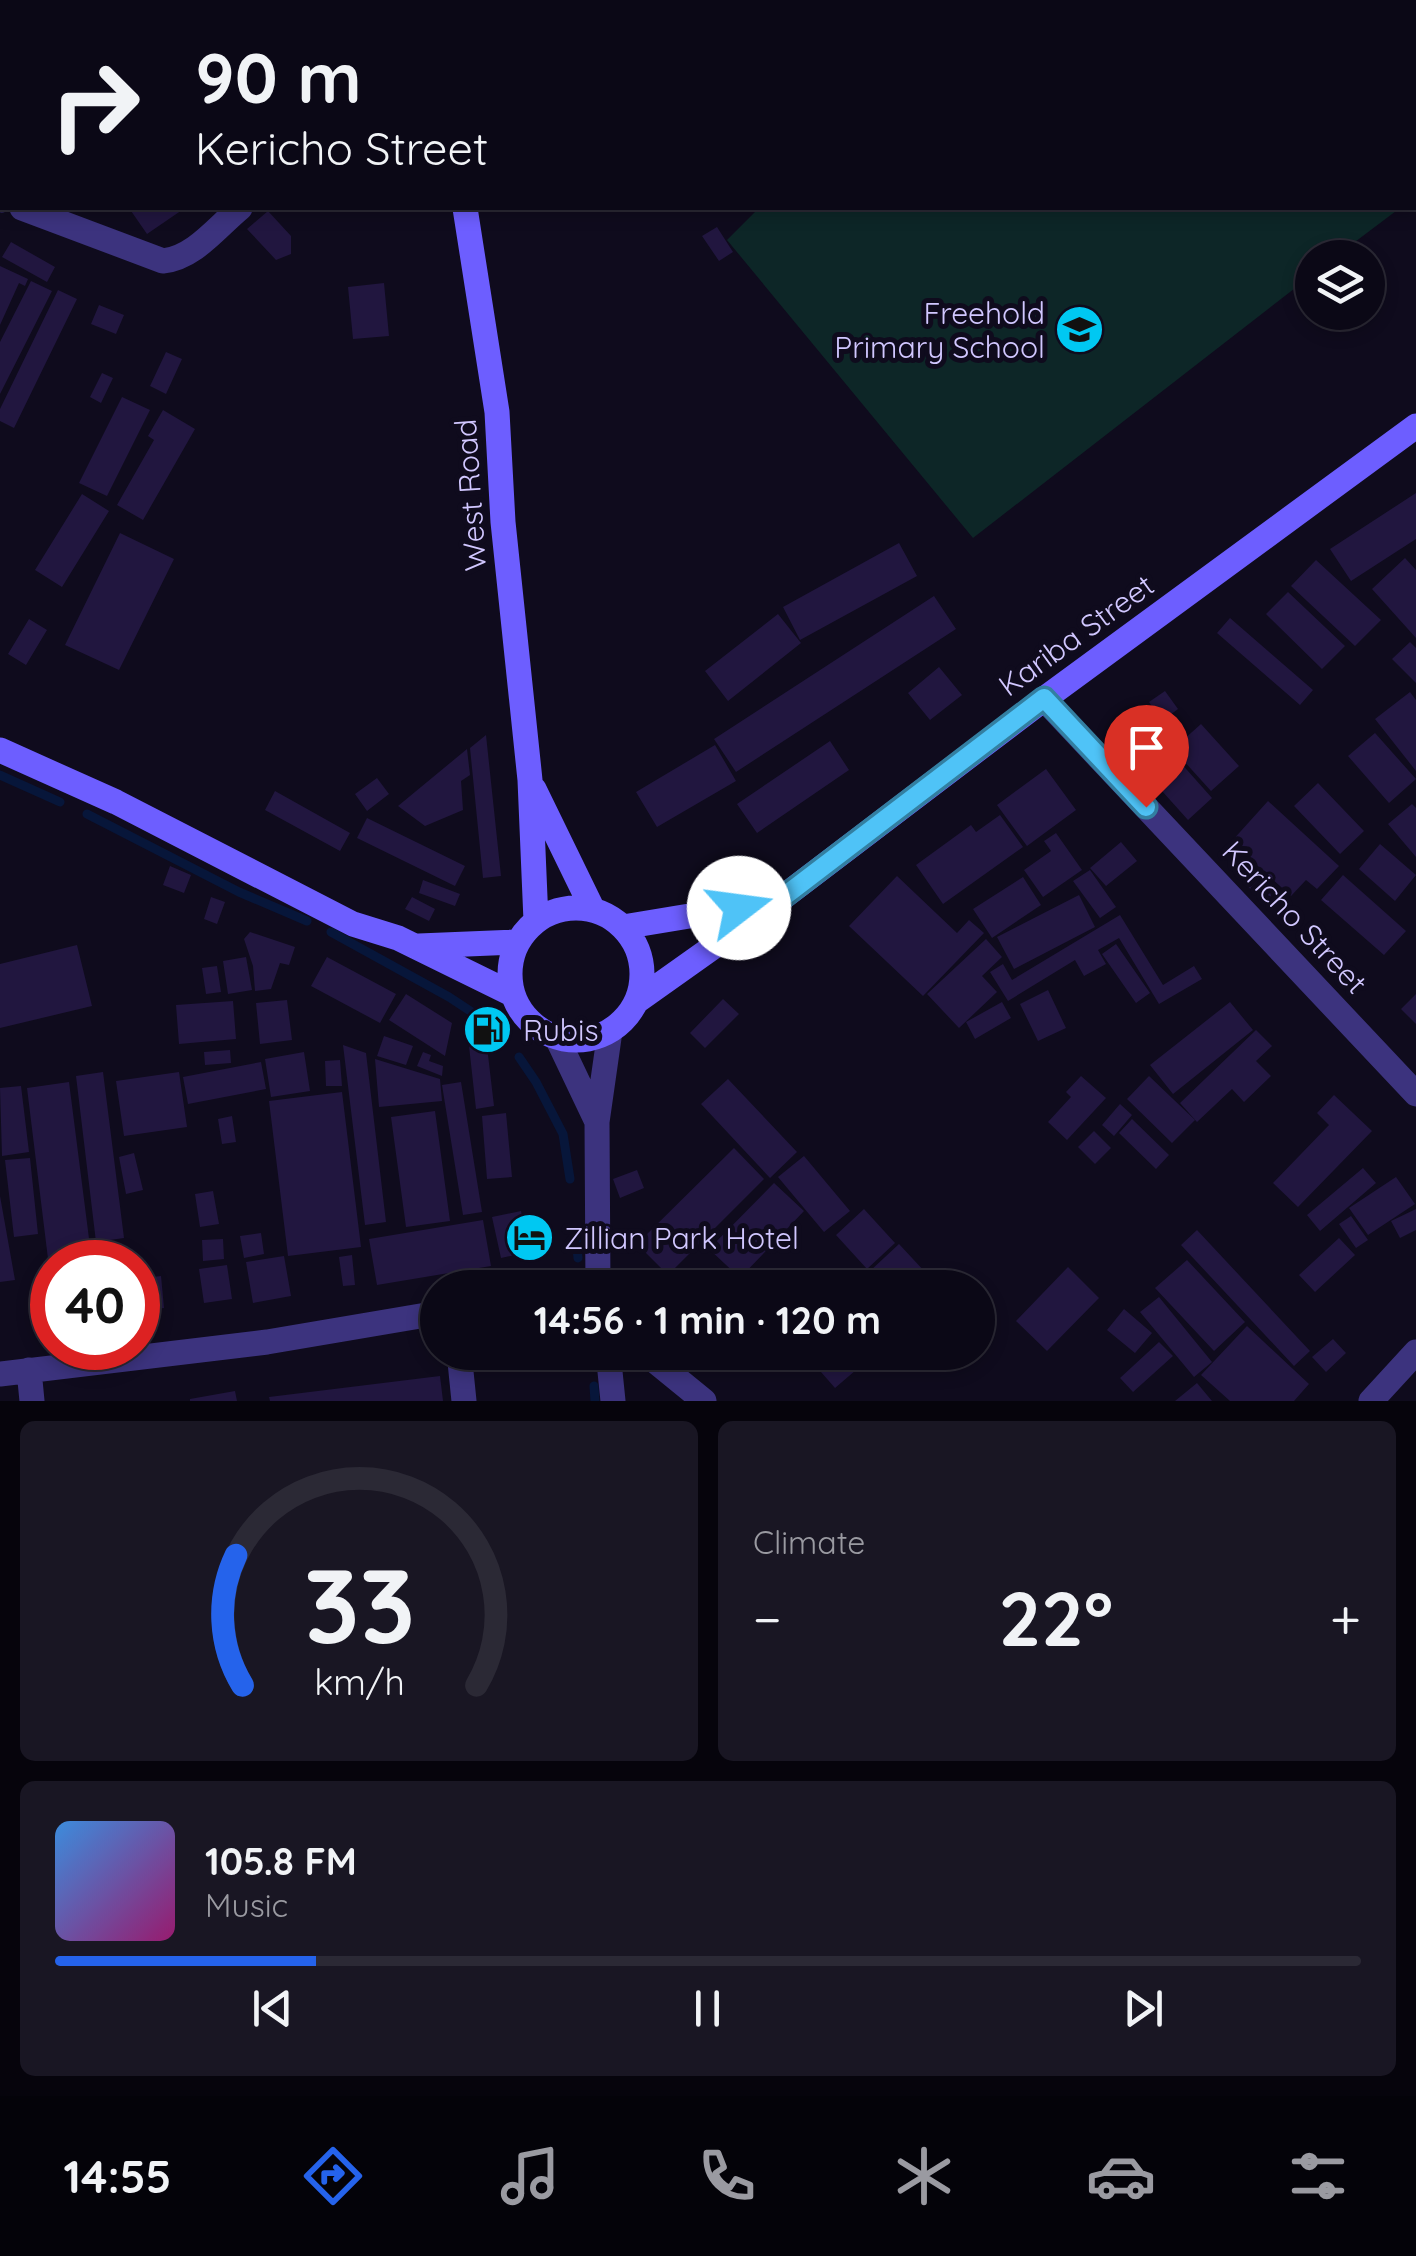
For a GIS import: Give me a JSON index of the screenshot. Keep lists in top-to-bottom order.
{
  "streets": {
    "street": ["West Road", "Kariba Street", "Kericho Street"]
  },
  "crossings": [
    ["West Road", "Kariba Street"],
    ["Kariba Street", "Kericho Street"]
  ],
  "places": {
    "school or university": ["Freehold Primary School"],
    "fuel station": ["Rubis"],
    "hotel": ["Zillian Park Hotel"]
  },
  "page": {
    "turn": ["90 m", "Kericho Street"],
    "limit": "40",
    "trip": "14:56 · 1 min · 120 m",
    "tile": "Climate",
    "heat": ["−", "22°", "+"],
    "song": ["105.8 FM", "Music"],
    "tabs": "14:55",
    "gauge": ["33", "km/h"]
  }
}
